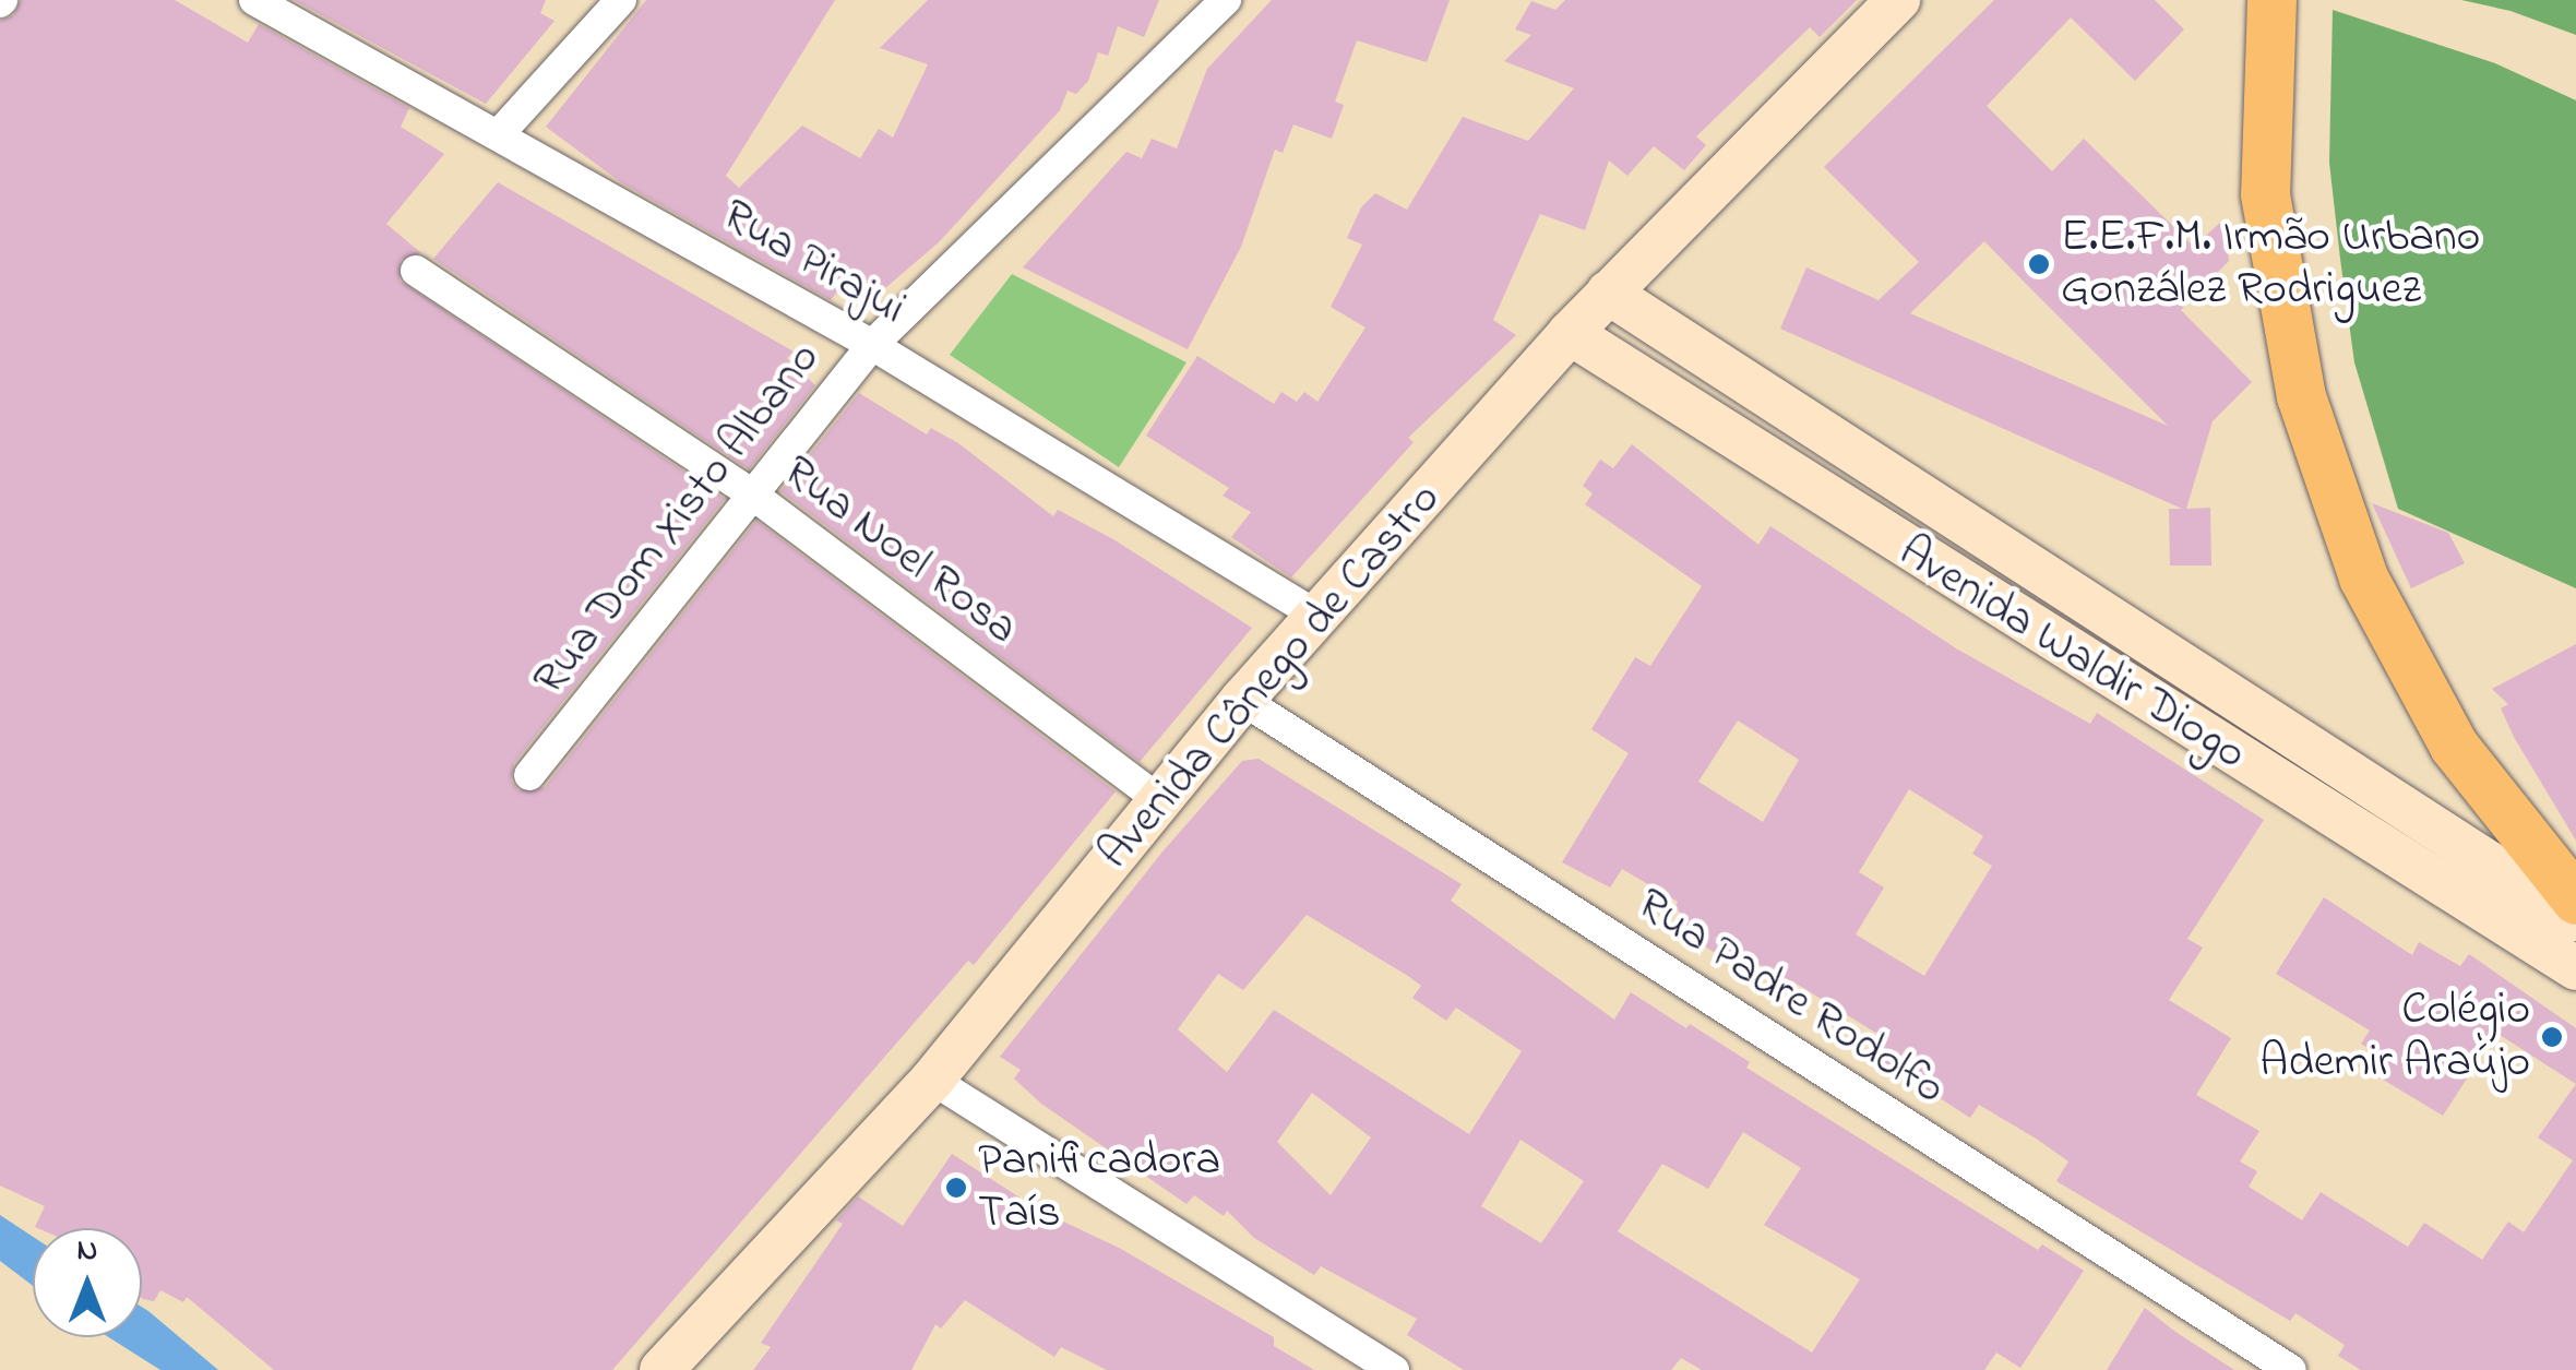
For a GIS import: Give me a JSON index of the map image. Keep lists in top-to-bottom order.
{
  "streets": {
    "street": [
      "Rua Pirajui",
      "Rua Dom Xisto Albano",
      "Rua Noel Rosa",
      "Avenida Waldir Diogo",
      "Avenida Cônego de Castro",
      "Rua Padre Rodolfo"
    ]
  },
  "crossings": [
    ["Rua Pirajui", "Rua Dom Xisto Albano"],
    ["Rua Pirajui", "Avenida Cônego de Castro"],
    ["Rua Dom Xisto Albano", "Rua Noel Rosa"],
    ["Rua Noel Rosa", "Avenida Cônego de Castro"],
    ["Avenida Waldir Diogo", "Avenida Cônego de Castro"],
    ["Avenida Cônego de Castro", "Rua Padre Rodolfo"]
  ],
  "places": ["E.E.F.M. Irmão Urbano González Rodriguez", "Colégio Ademir Araújo", "Panificadora Taís"],
  "north": "top"
}
